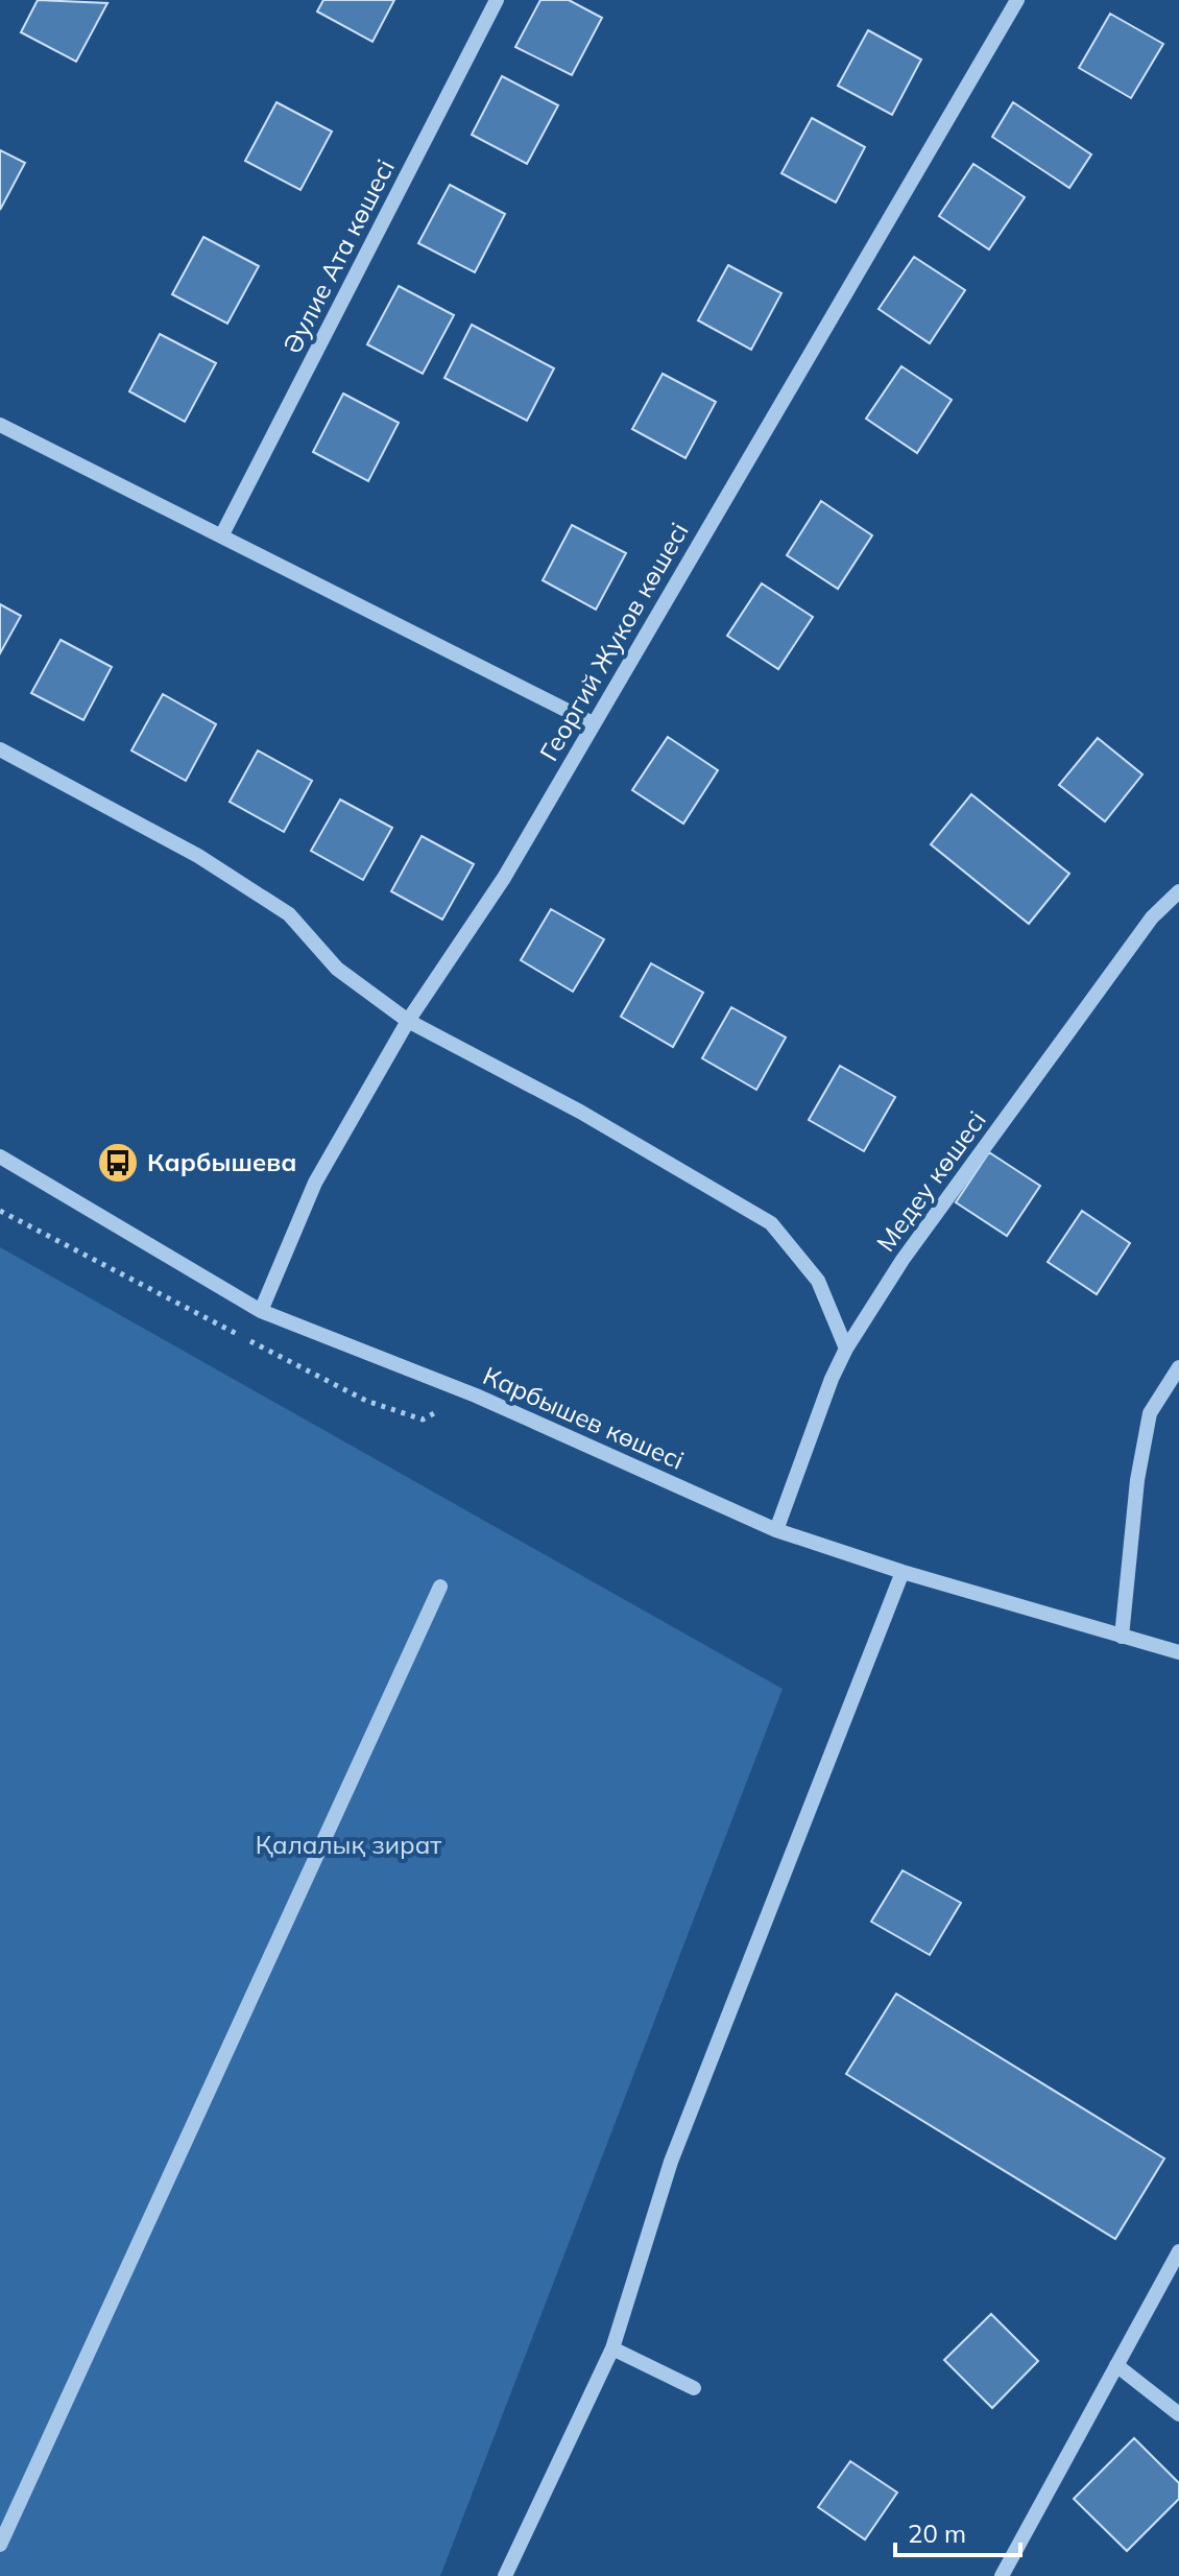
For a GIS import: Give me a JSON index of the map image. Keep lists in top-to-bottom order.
{
  "streets": {
    "street": [
      "Әулие Ата көшесі",
      "Георгий Жуков көшесі",
      "Медеу көшесі",
      "Карбышев көшесі"
    ]
  },
  "crossings": [
    ["Георгий Жуков көшесі", "Карбышев көшесі"],
    ["Медеу көшесі", "Карбышев көшесі"]
  ],
  "parks": ["Қалалық зират"],
  "places": {
    "bus stop": ["Карбышева"]
  },
  "scale_bar": "20 m"
}
